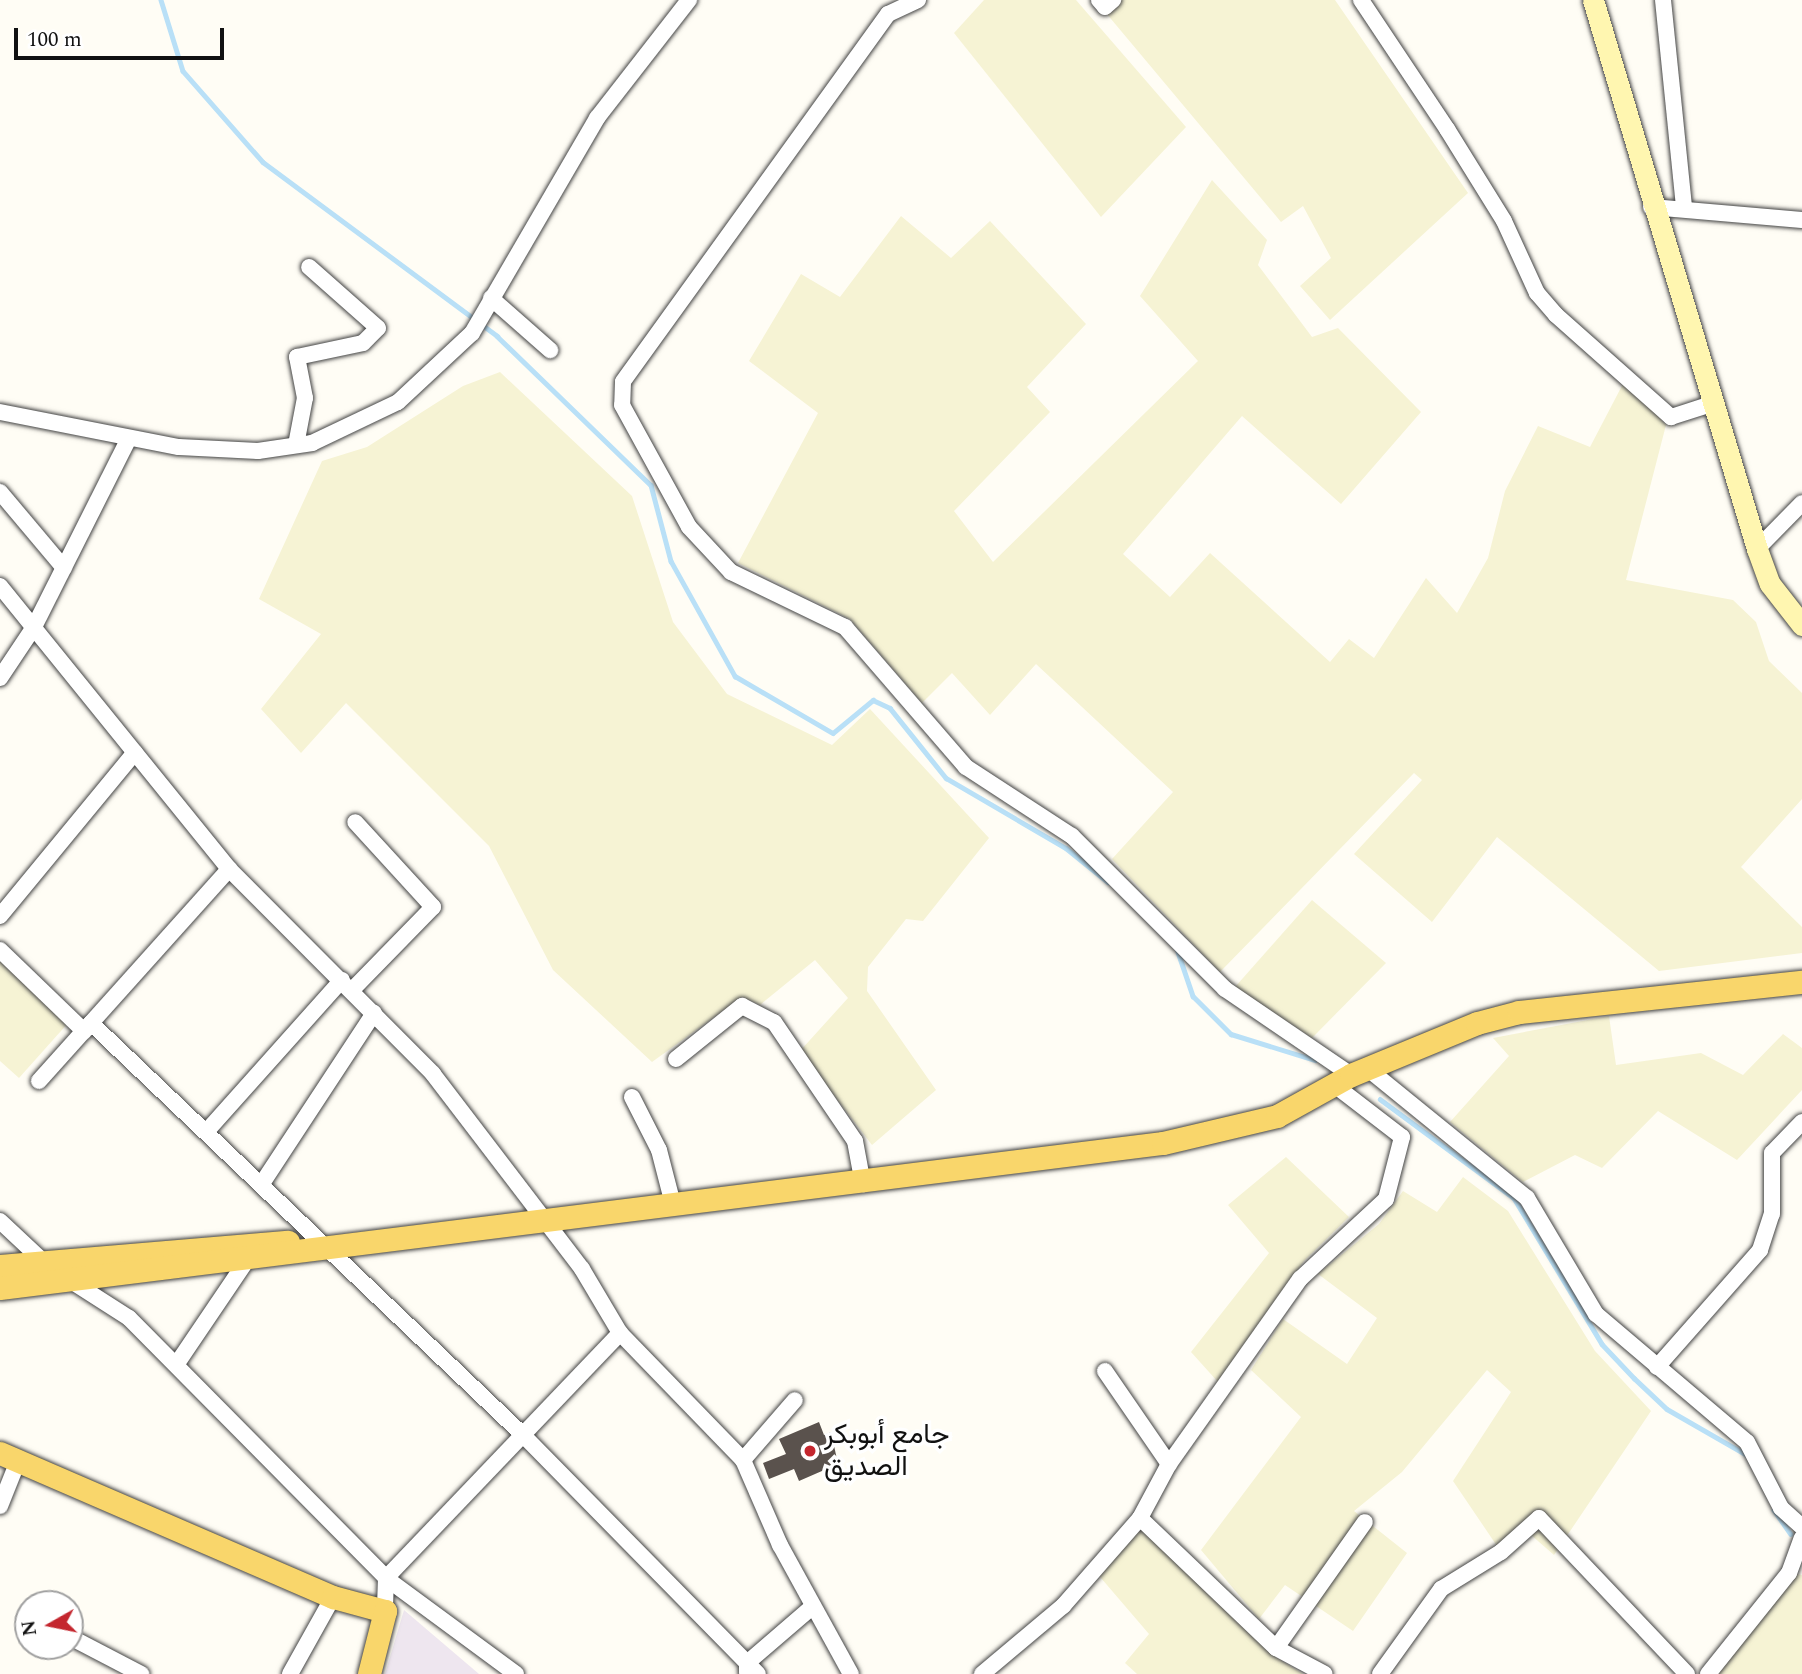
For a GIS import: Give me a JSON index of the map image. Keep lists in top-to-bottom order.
{
  "places": ["جامع أبوبكر الصديق"],
  "scale_bar": "100 m",
  "north": "left"
}
